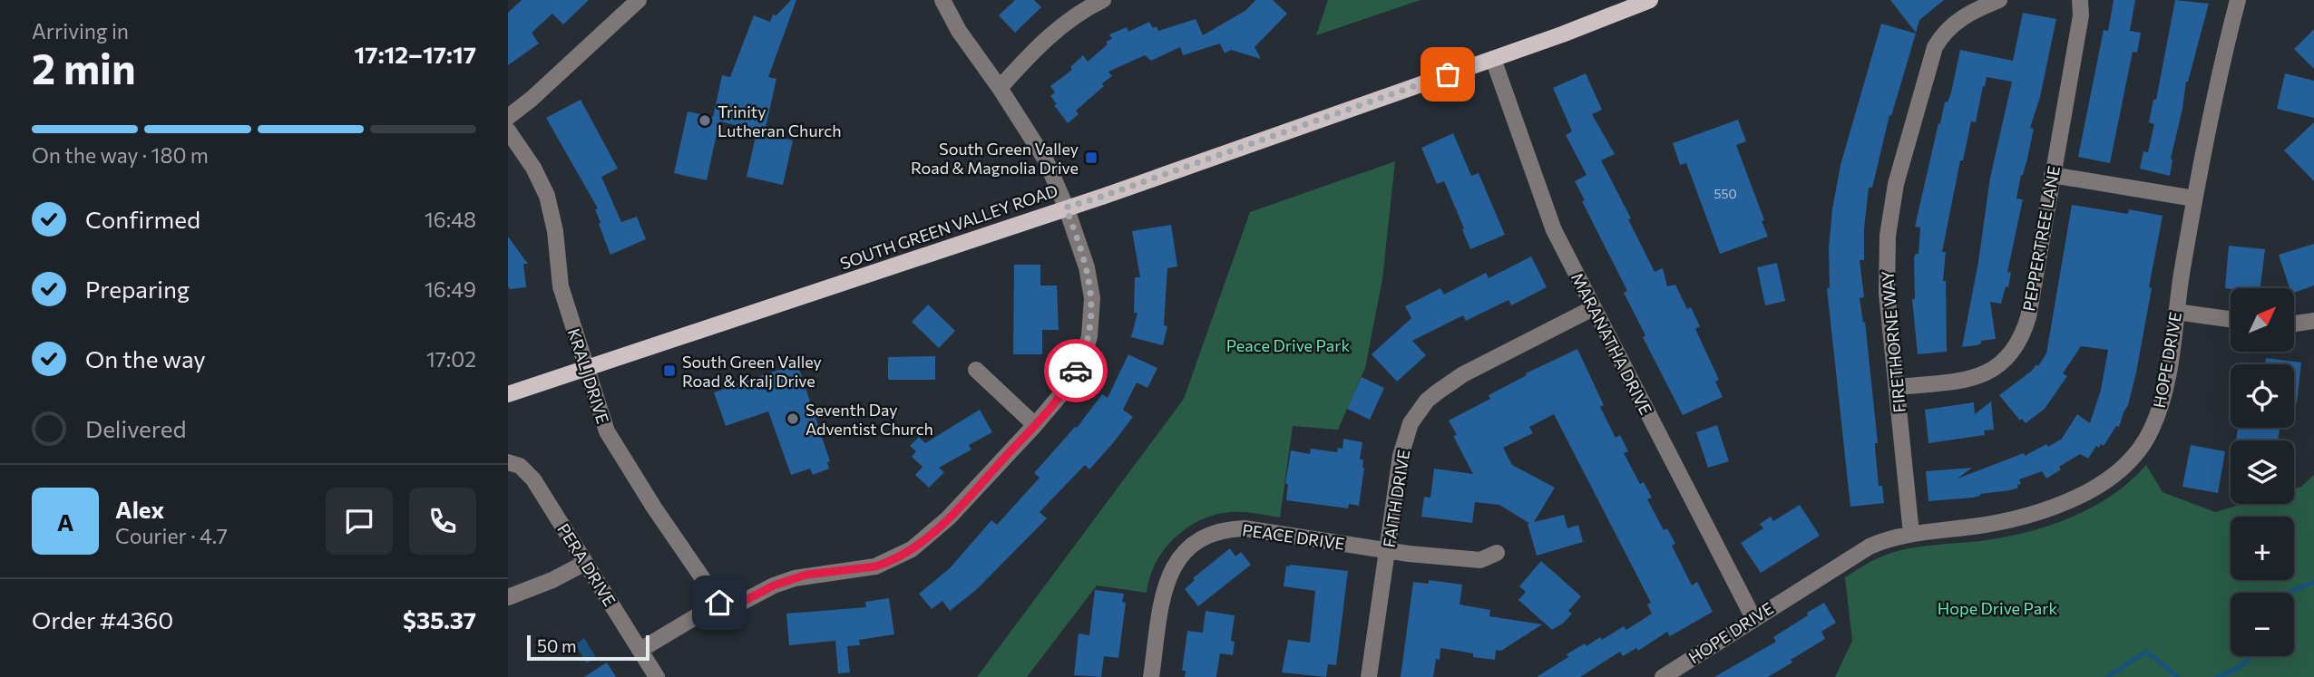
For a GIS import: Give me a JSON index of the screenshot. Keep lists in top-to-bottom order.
{
  "streets": {
    "main road": ["SOUTH GREEN VALLEY ROAD"],
    "street": [
      "PEPPERTREE LANE",
      "FIRETHORNE WAY",
      "MARANATHA DRIVE",
      "HOPE DRIVE",
      "KRALJ DRIVE",
      "FAITH DRIVE",
      "PEACE DRIVE",
      "PERA DRIVE"
    ]
  },
  "crossings": [
    ["SOUTH GREEN VALLEY ROAD", "MARANATHA DRIVE"],
    ["SOUTH GREEN VALLEY ROAD", "KRALJ DRIVE"],
    ["PEPPERTREE LANE", "FIRETHORNE WAY"],
    ["FIRETHORNE WAY", "HOPE DRIVE"],
    ["MARANATHA DRIVE", "HOPE DRIVE"],
    ["MARANATHA DRIVE", "FAITH DRIVE"],
    ["FAITH DRIVE", "PEACE DRIVE"]
  ],
  "parks": ["Peace Drive Park", "Hope Drive Park"],
  "places": {
    "other": ["Trinity Lutheran Church", "Seventh Day Adventist Church"],
    "transit": ["South Green Valley Road & Magnolia Drive", "South Green Valley Road & Kralj Drive"]
  },
  "house_numbers": ["550"],
  "scale_bar": "50 m",
  "north": "top right",
  "page": {
    "heading": ["2 min", "Arriving in", "17:12–17:17"],
    "panel": [
      "Alex",
      "Courier · 4.7",
      "Order #4360",
      "$35.37"
    ],
    "bar": "On the way · 180 m",
    "list": [
      ["Confirmed", "16:48"],
      ["Preparing", "16:49"],
      ["On the way", "17:02"],
      "Delivered"
    ],
    "map_buttons": ["+", "−"],
    "round": "A",
    "scale": "50 m"
  }
}
